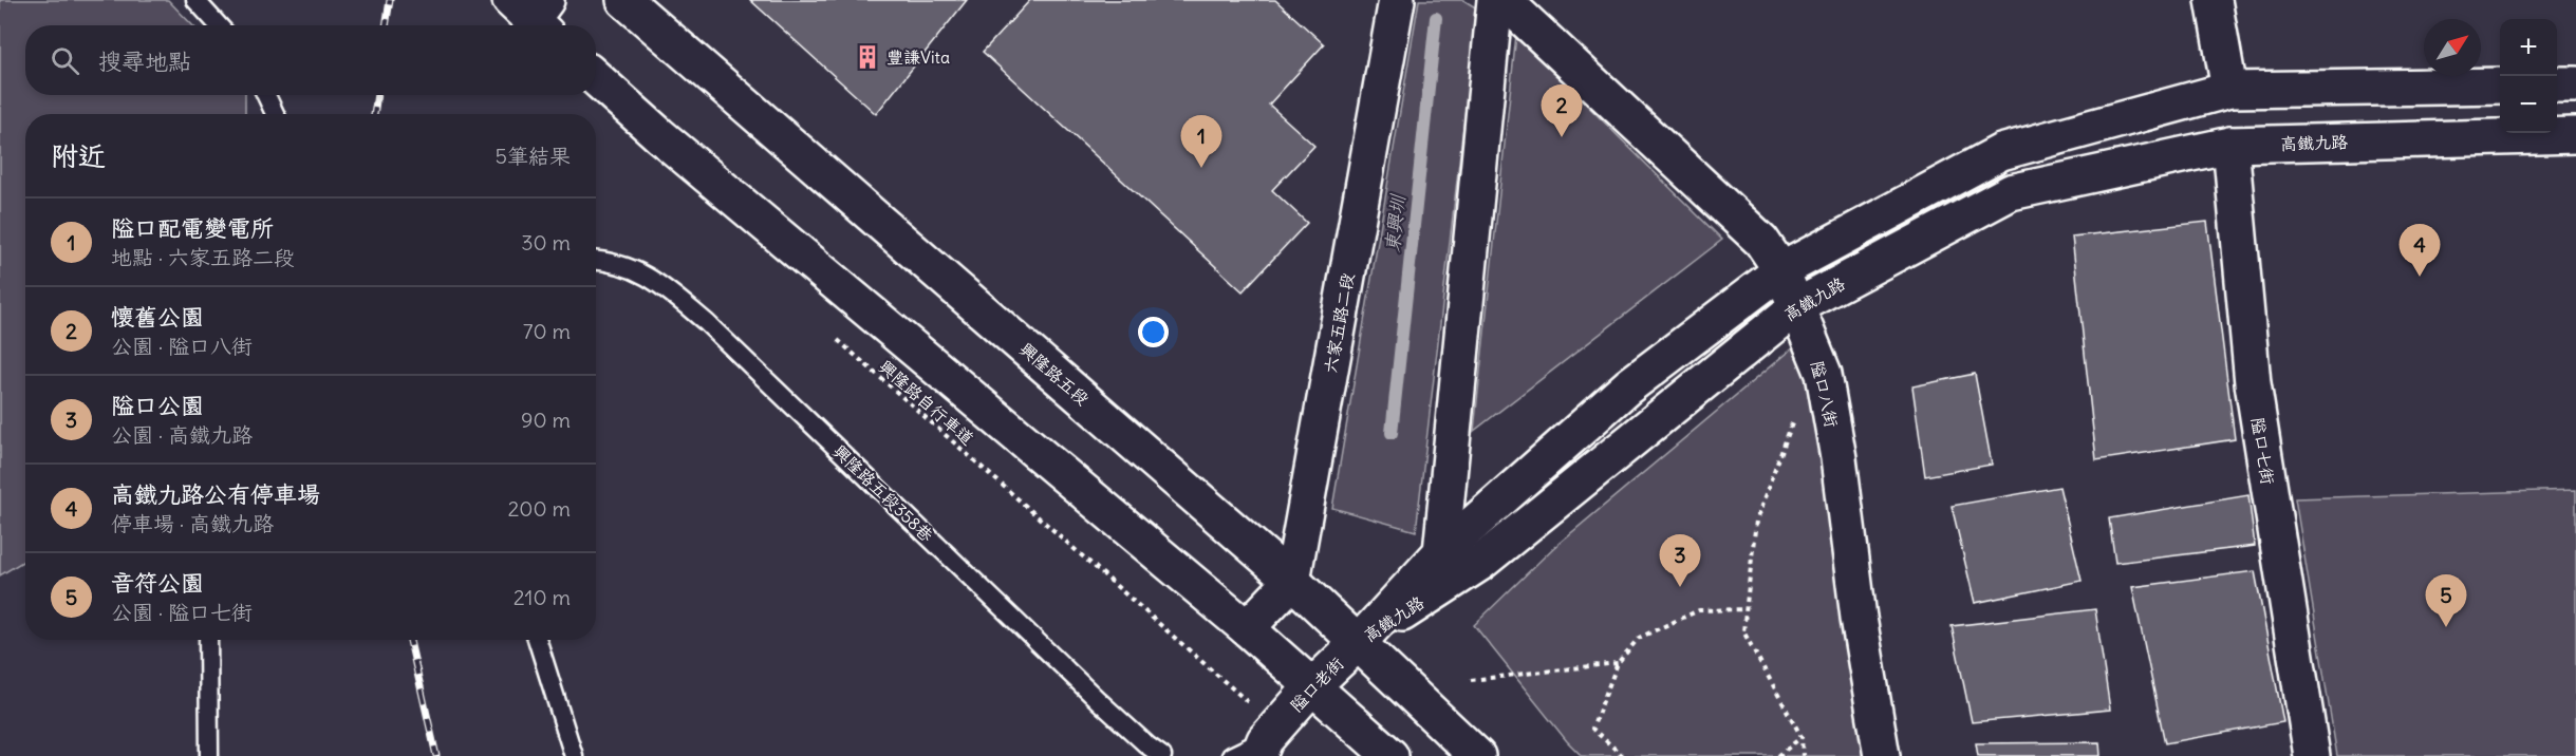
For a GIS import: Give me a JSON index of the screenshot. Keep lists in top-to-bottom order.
{
  "streets": {
    "street": [
      "高鐵九路",
      "六家五路二段",
      "興隆路五段",
      "隘口八街",
      "隘口七街",
      "隘口老街"
    ],
    "lane": ["興隆路五段358巷"],
    "path": ["興隆路自行車道"]
  },
  "crossings": [
    ["高鐵九路", "興隆路五段"],
    ["高鐵九路", "隘口八街"],
    ["高鐵九路", "隘口七街"],
    ["高鐵九路", "隘口老街"],
    ["六家五路二段", "興隆路五段"],
    ["興隆路五段", "隘口老街"],
    ["興隆路自行車道", "隘口老街"]
  ],
  "water": ["東興圳"],
  "places": {
    "building": ["豐謙Vita"]
  },
  "north": "top right",
  "page": {
    "map_buttons": ["+", "−"],
    "search": "搜尋地點",
    "pins": [
      "2",
      "1",
      "4",
      "3",
      "5"
    ],
    "heading": ["附近", "5筆結果"],
    "list": [
      {
        "mark": "1",
        "name": "隘口配電變電所",
        "note": "地點 · 六家五路二段",
        "value": "30 m"
      },
      {
        "mark": "2",
        "name": "懷舊公園",
        "note": "公園 · 隘口八街",
        "value": "70 m"
      },
      {
        "mark": "3",
        "name": "隘口公園",
        "note": "公園 · 高鐵九路",
        "value": "90 m"
      },
      {
        "mark": "4",
        "name": "高鐵九路公有停車場",
        "note": "停車場 · 高鐵九路",
        "value": "200 m"
      },
      {
        "mark": "5",
        "name": "音符公園",
        "note": "公園 · 隘口七街",
        "value": "210 m"
      }
    ]
  }
}
